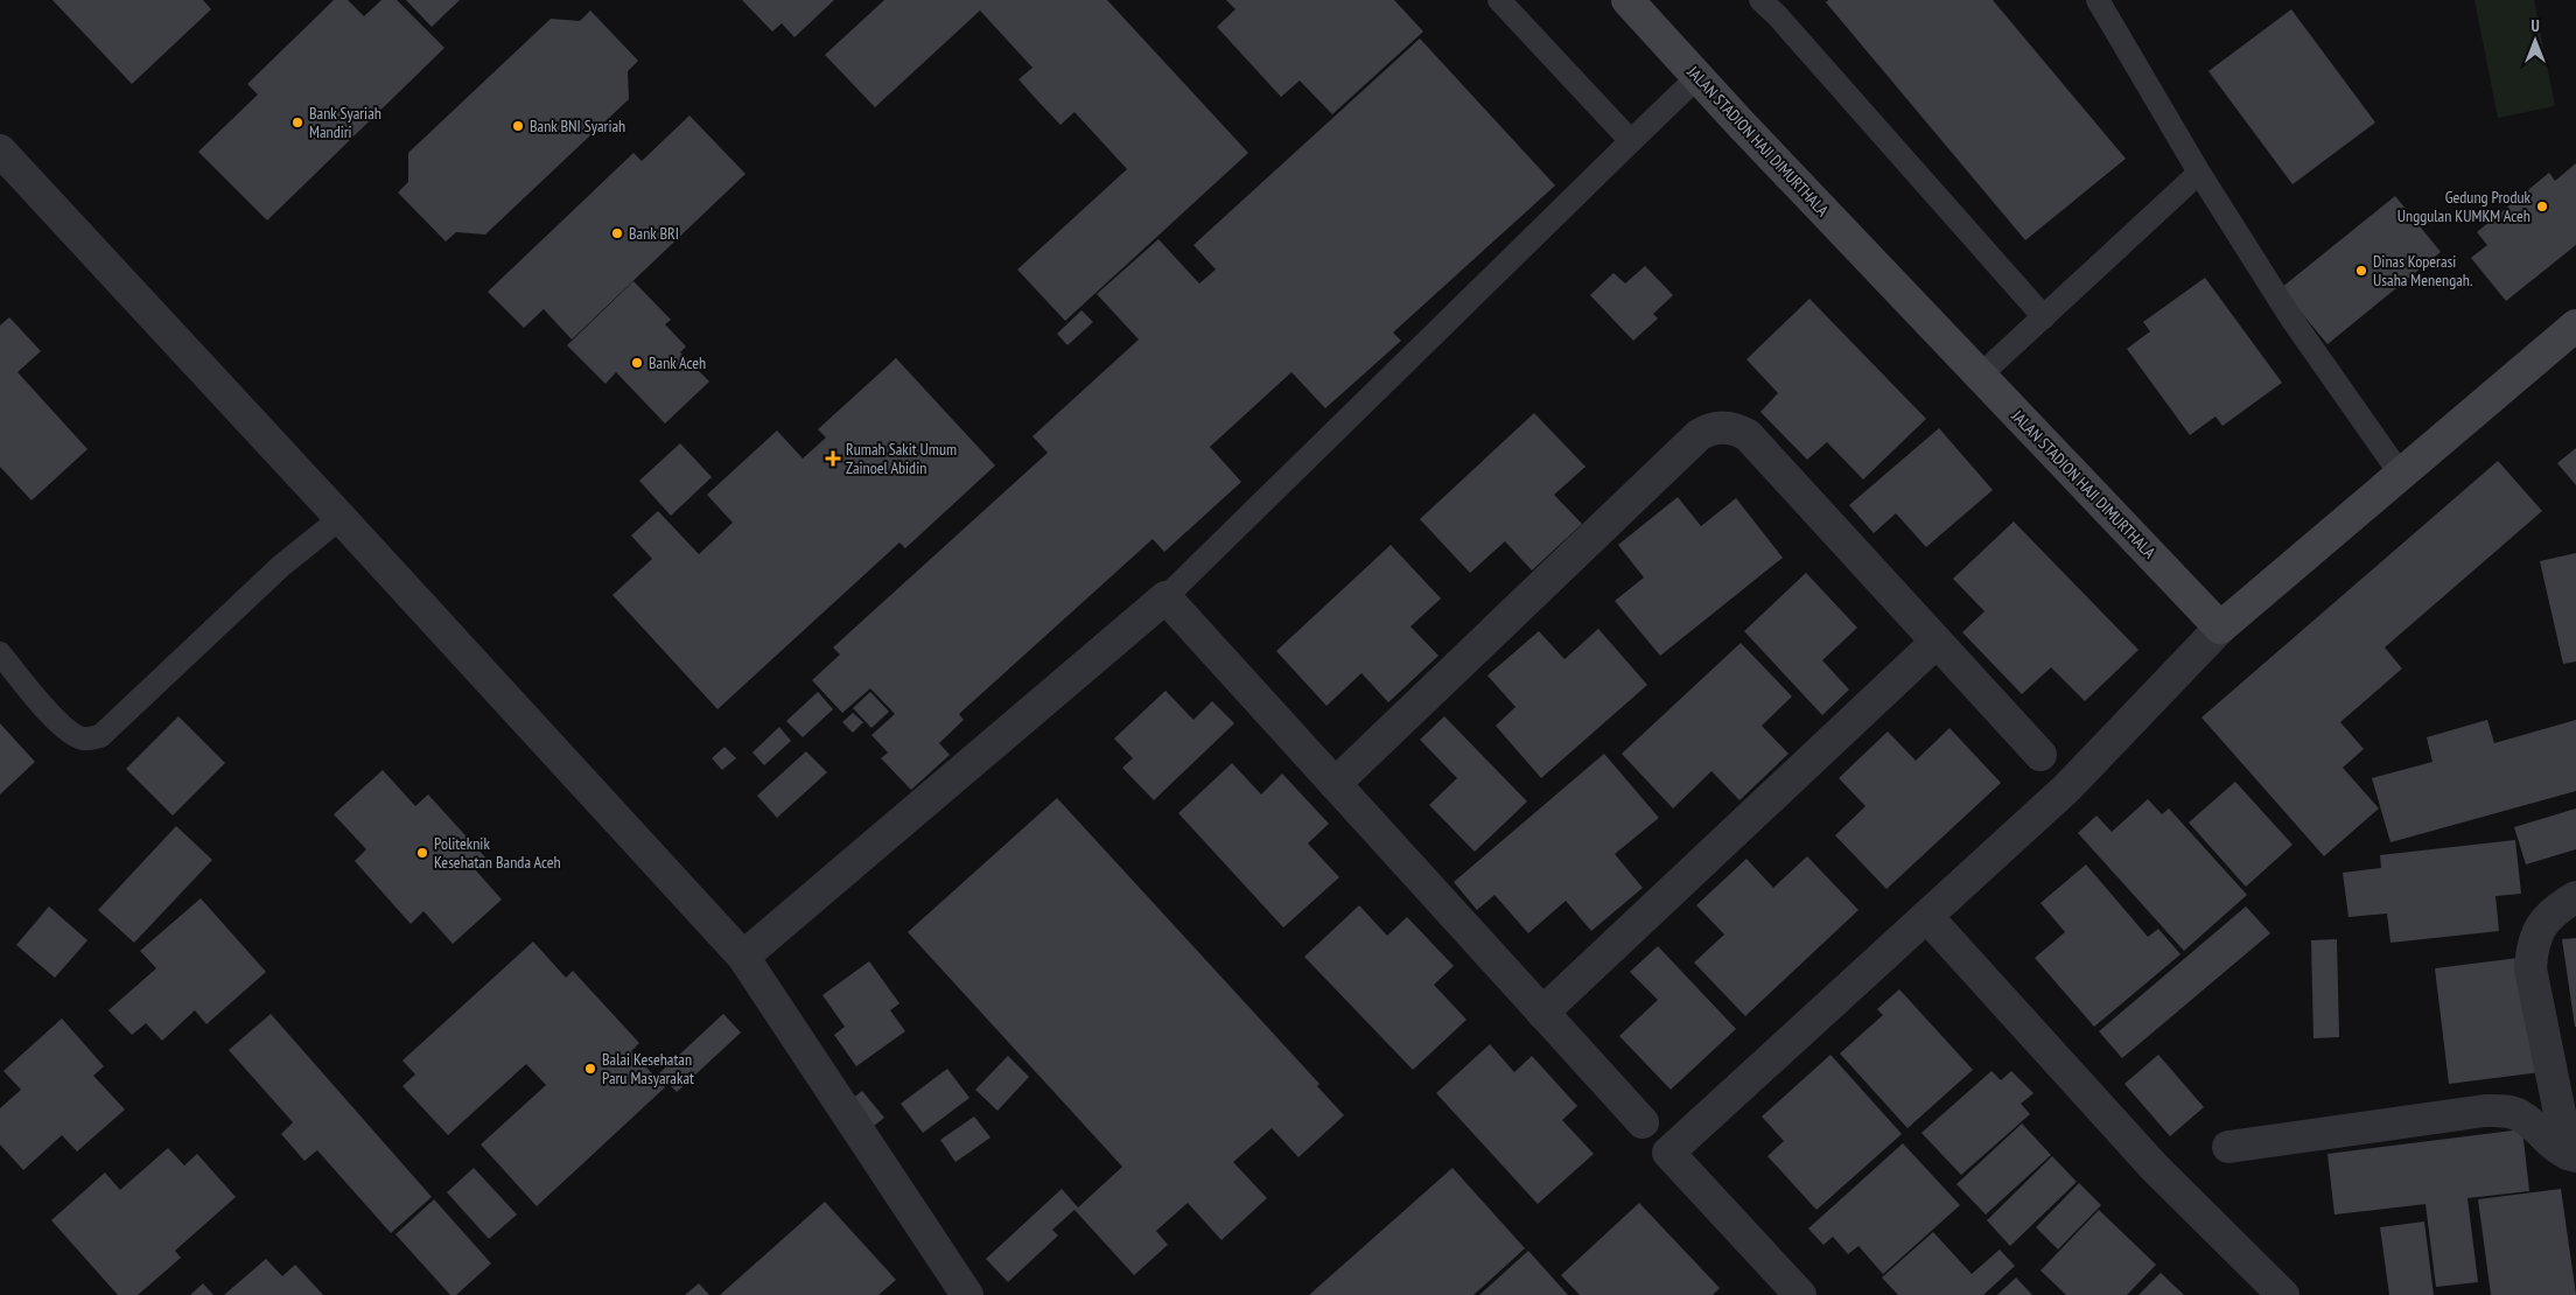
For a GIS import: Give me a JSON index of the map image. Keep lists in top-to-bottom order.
{
  "streets": {
    "street": ["JALAN STADION HAJI DIMURTHALA"]
  },
  "places": {
    "other": [
      "Bank Syariah Mandiri",
      "Bank BNI Syariah",
      "Gedung Produk Unggulan KUMKM Aceh",
      "Bank BRI",
      "Dinas Koperasi Usaha Menengah.",
      "Bank Aceh",
      "Politeknik Kesehatan Banda Aceh",
      "Balai Kesehatan Paru Masyarakat"
    ],
    "health": ["Rumah Sakit Umum Zainoel Abidin"]
  },
  "north": "top"
}
